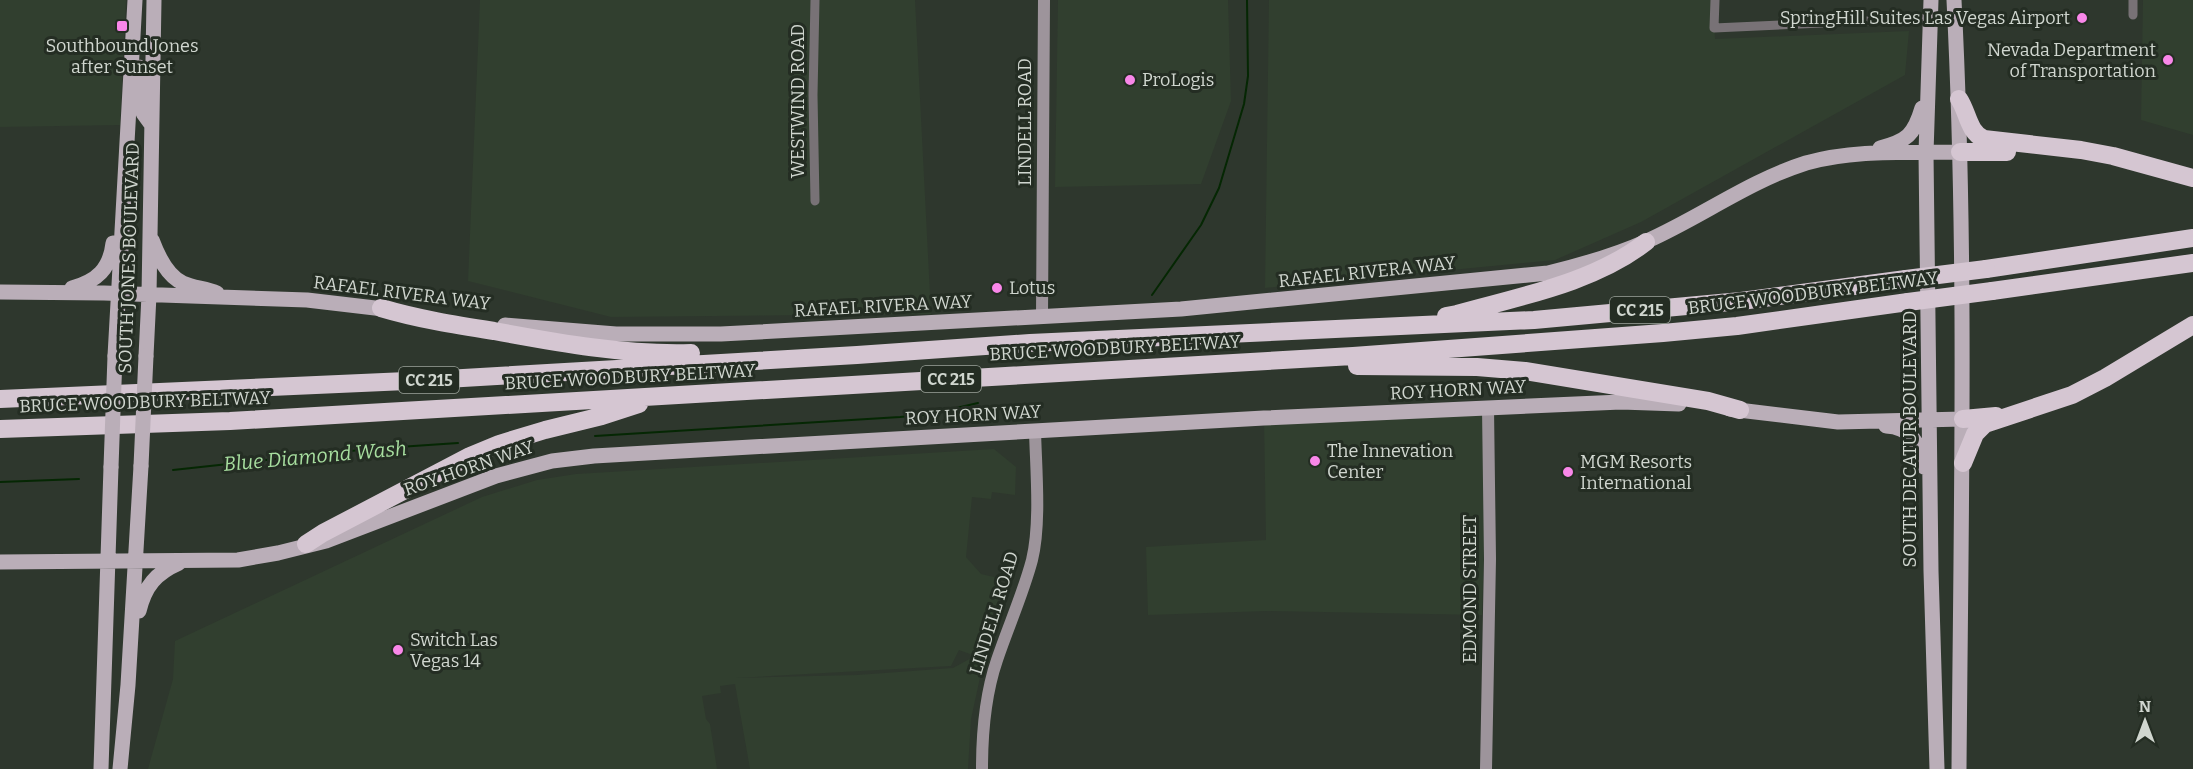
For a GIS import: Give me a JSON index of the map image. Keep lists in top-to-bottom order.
{
  "streets": {
    "highway": ["BRUCE WOODBURY BELTWAY", "CC 215"],
    "main road": [
      "SOUTH JONES BOULEVARD",
      "RAFAEL RIVERA WAY",
      "ROY HORN WAY",
      "SOUTH DECATUR BOULEVARD"
    ],
    "street": ["WESTWIND ROAD", "LINDELL ROAD", "EDMOND STREET"]
  },
  "crossings": [
    ["LINDELL ROAD", "RAFAEL RIVERA WAY"],
    ["LINDELL ROAD", "ROY HORN WAY"],
    ["SOUTH JONES BOULEVARD", "RAFAEL RIVERA WAY"],
    ["SOUTH JONES BOULEVARD", "ROY HORN WAY"],
    ["RAFAEL RIVERA WAY", "SOUTH DECATUR BOULEVARD"],
    ["ROY HORN WAY", "SOUTH DECATUR BOULEVARD"],
    ["ROY HORN WAY", "EDMOND STREET"]
  ],
  "water": ["Blue Diamond Wash"],
  "places": {
    "other": [
      "SpringHill Suites Las Vegas Airport",
      "Nevada Department of Transportation",
      "ProLogis",
      "Lotus",
      "The Innevation Center",
      "MGM Resorts International",
      "Switch Las Vegas 14"
    ],
    "transit": ["Southbound Jones after Sunset"]
  },
  "north": "top"
}
